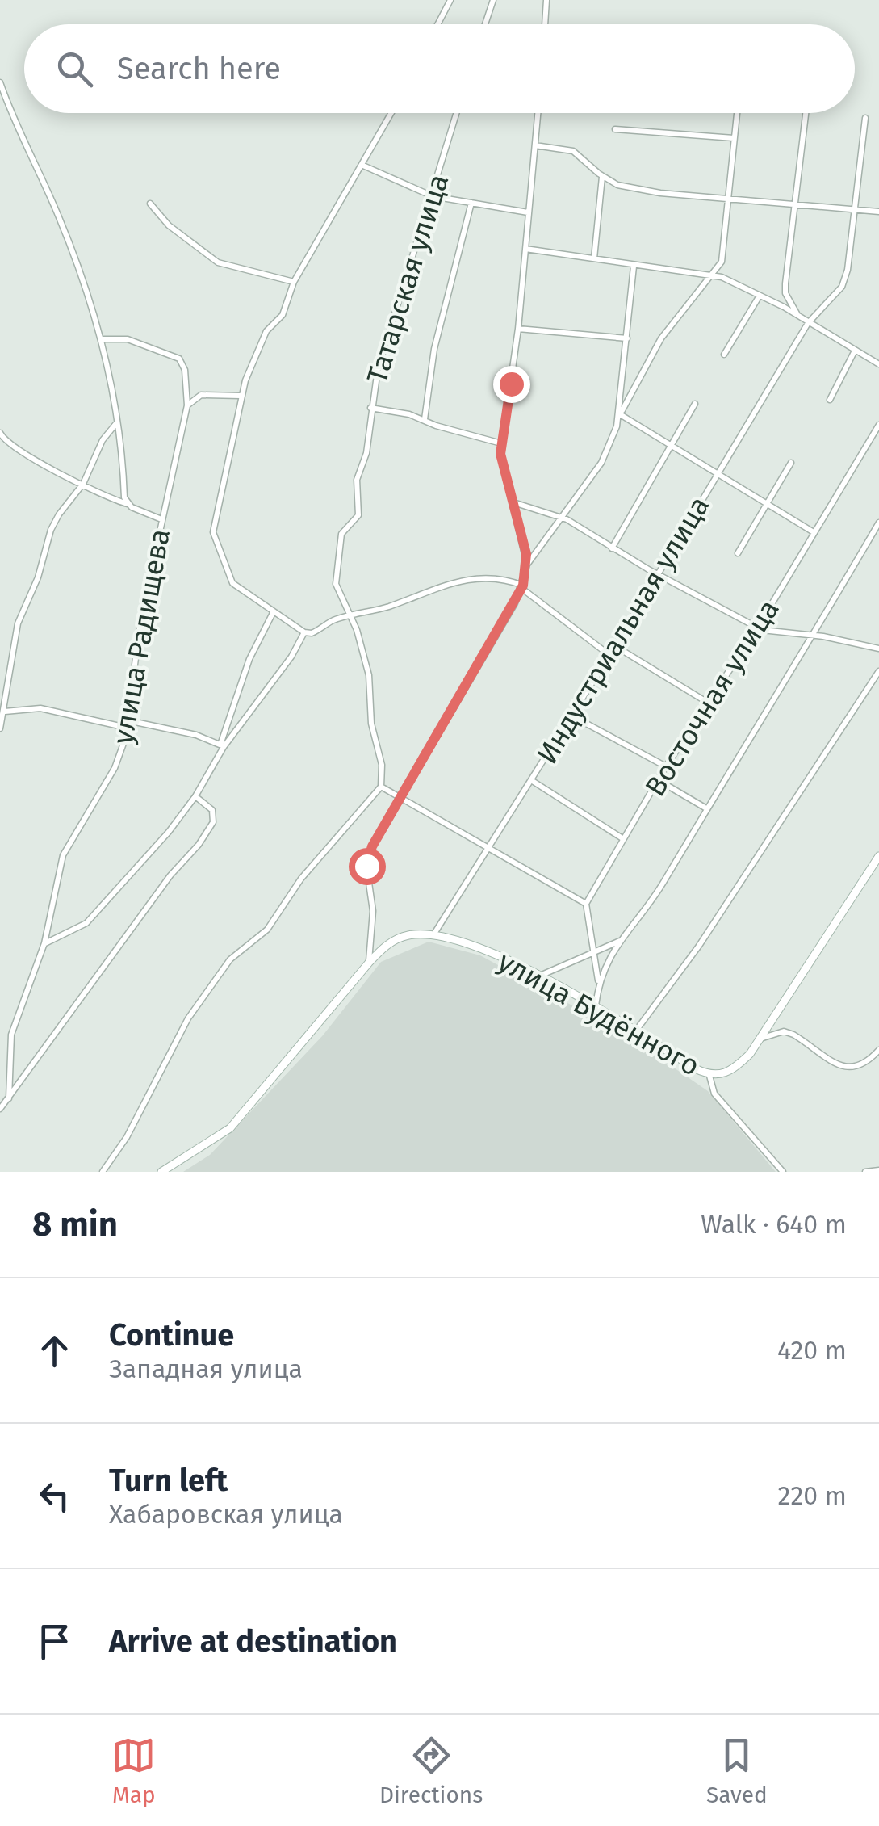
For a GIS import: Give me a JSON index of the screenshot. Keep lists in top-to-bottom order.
{
  "streets": {
    "street": [
      "Татарская улица",
      "Индустриальная улица",
      "улица Радищева",
      "Восточная улица",
      "улица Будённого"
    ]
  },
  "crossings": [
    ["Индустриальная улица", "улица Будённого"]
  ],
  "page": {
    "search": "Search here",
    "heading": ["8 min", "Walk · 640 m"],
    "list": [
      ["Continue", "Западная улица", "420 m"],
      ["Turn left", "Хабаровская улица", "220 m"],
      "Arrive at destination"
    ],
    "nav": ["Map", "Directions", "Saved"]
  }
}
